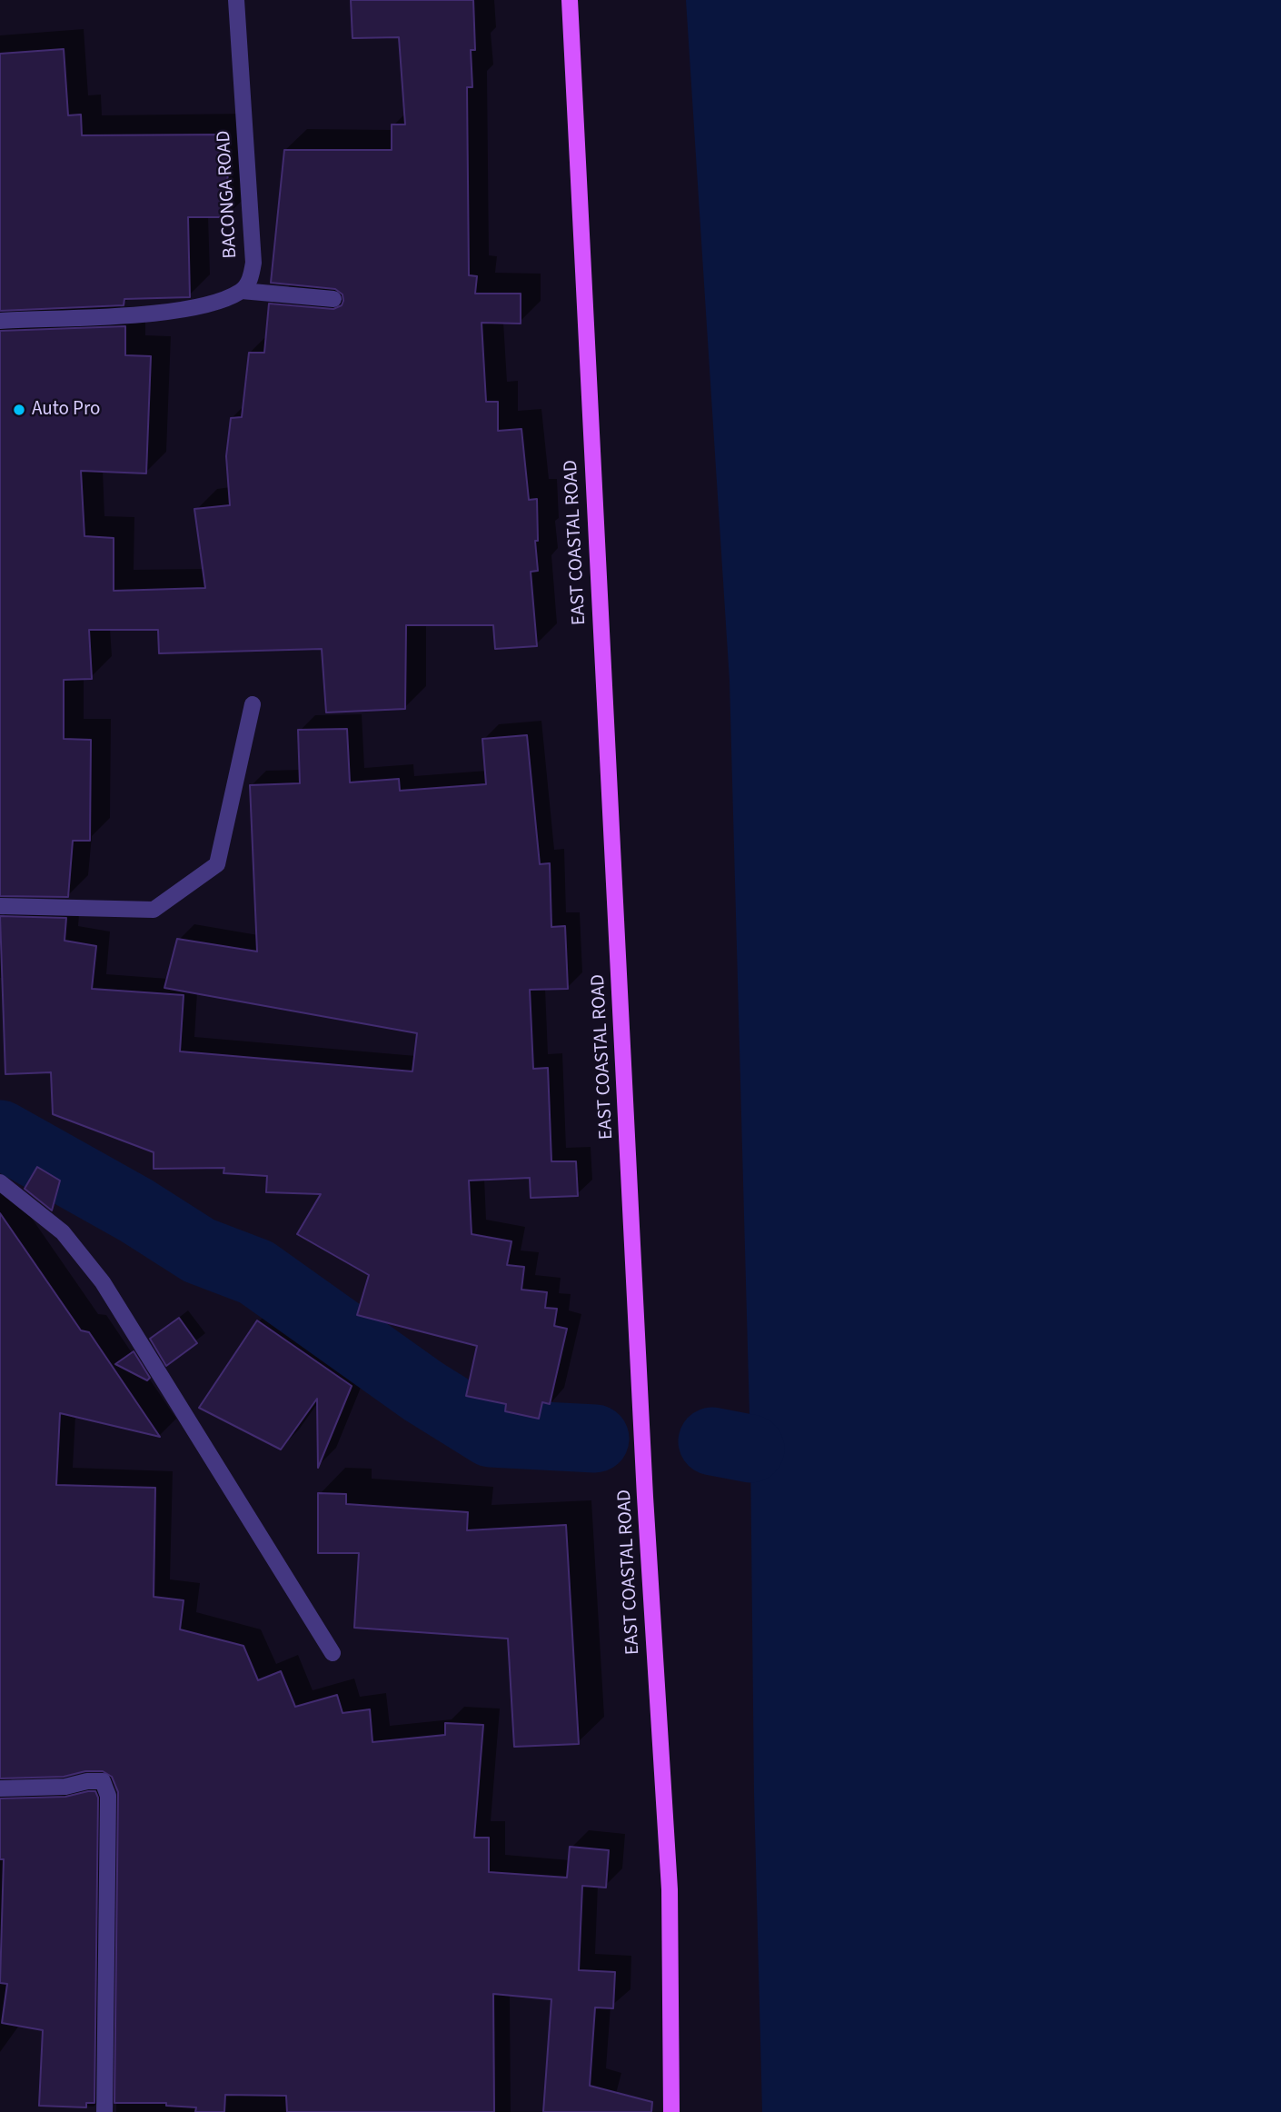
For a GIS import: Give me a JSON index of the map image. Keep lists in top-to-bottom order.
{
  "streets": {
    "main road": ["EAST COASTAL ROAD"],
    "street": ["BACONGA ROAD"]
  },
  "places": ["Auto Pro"]
}
